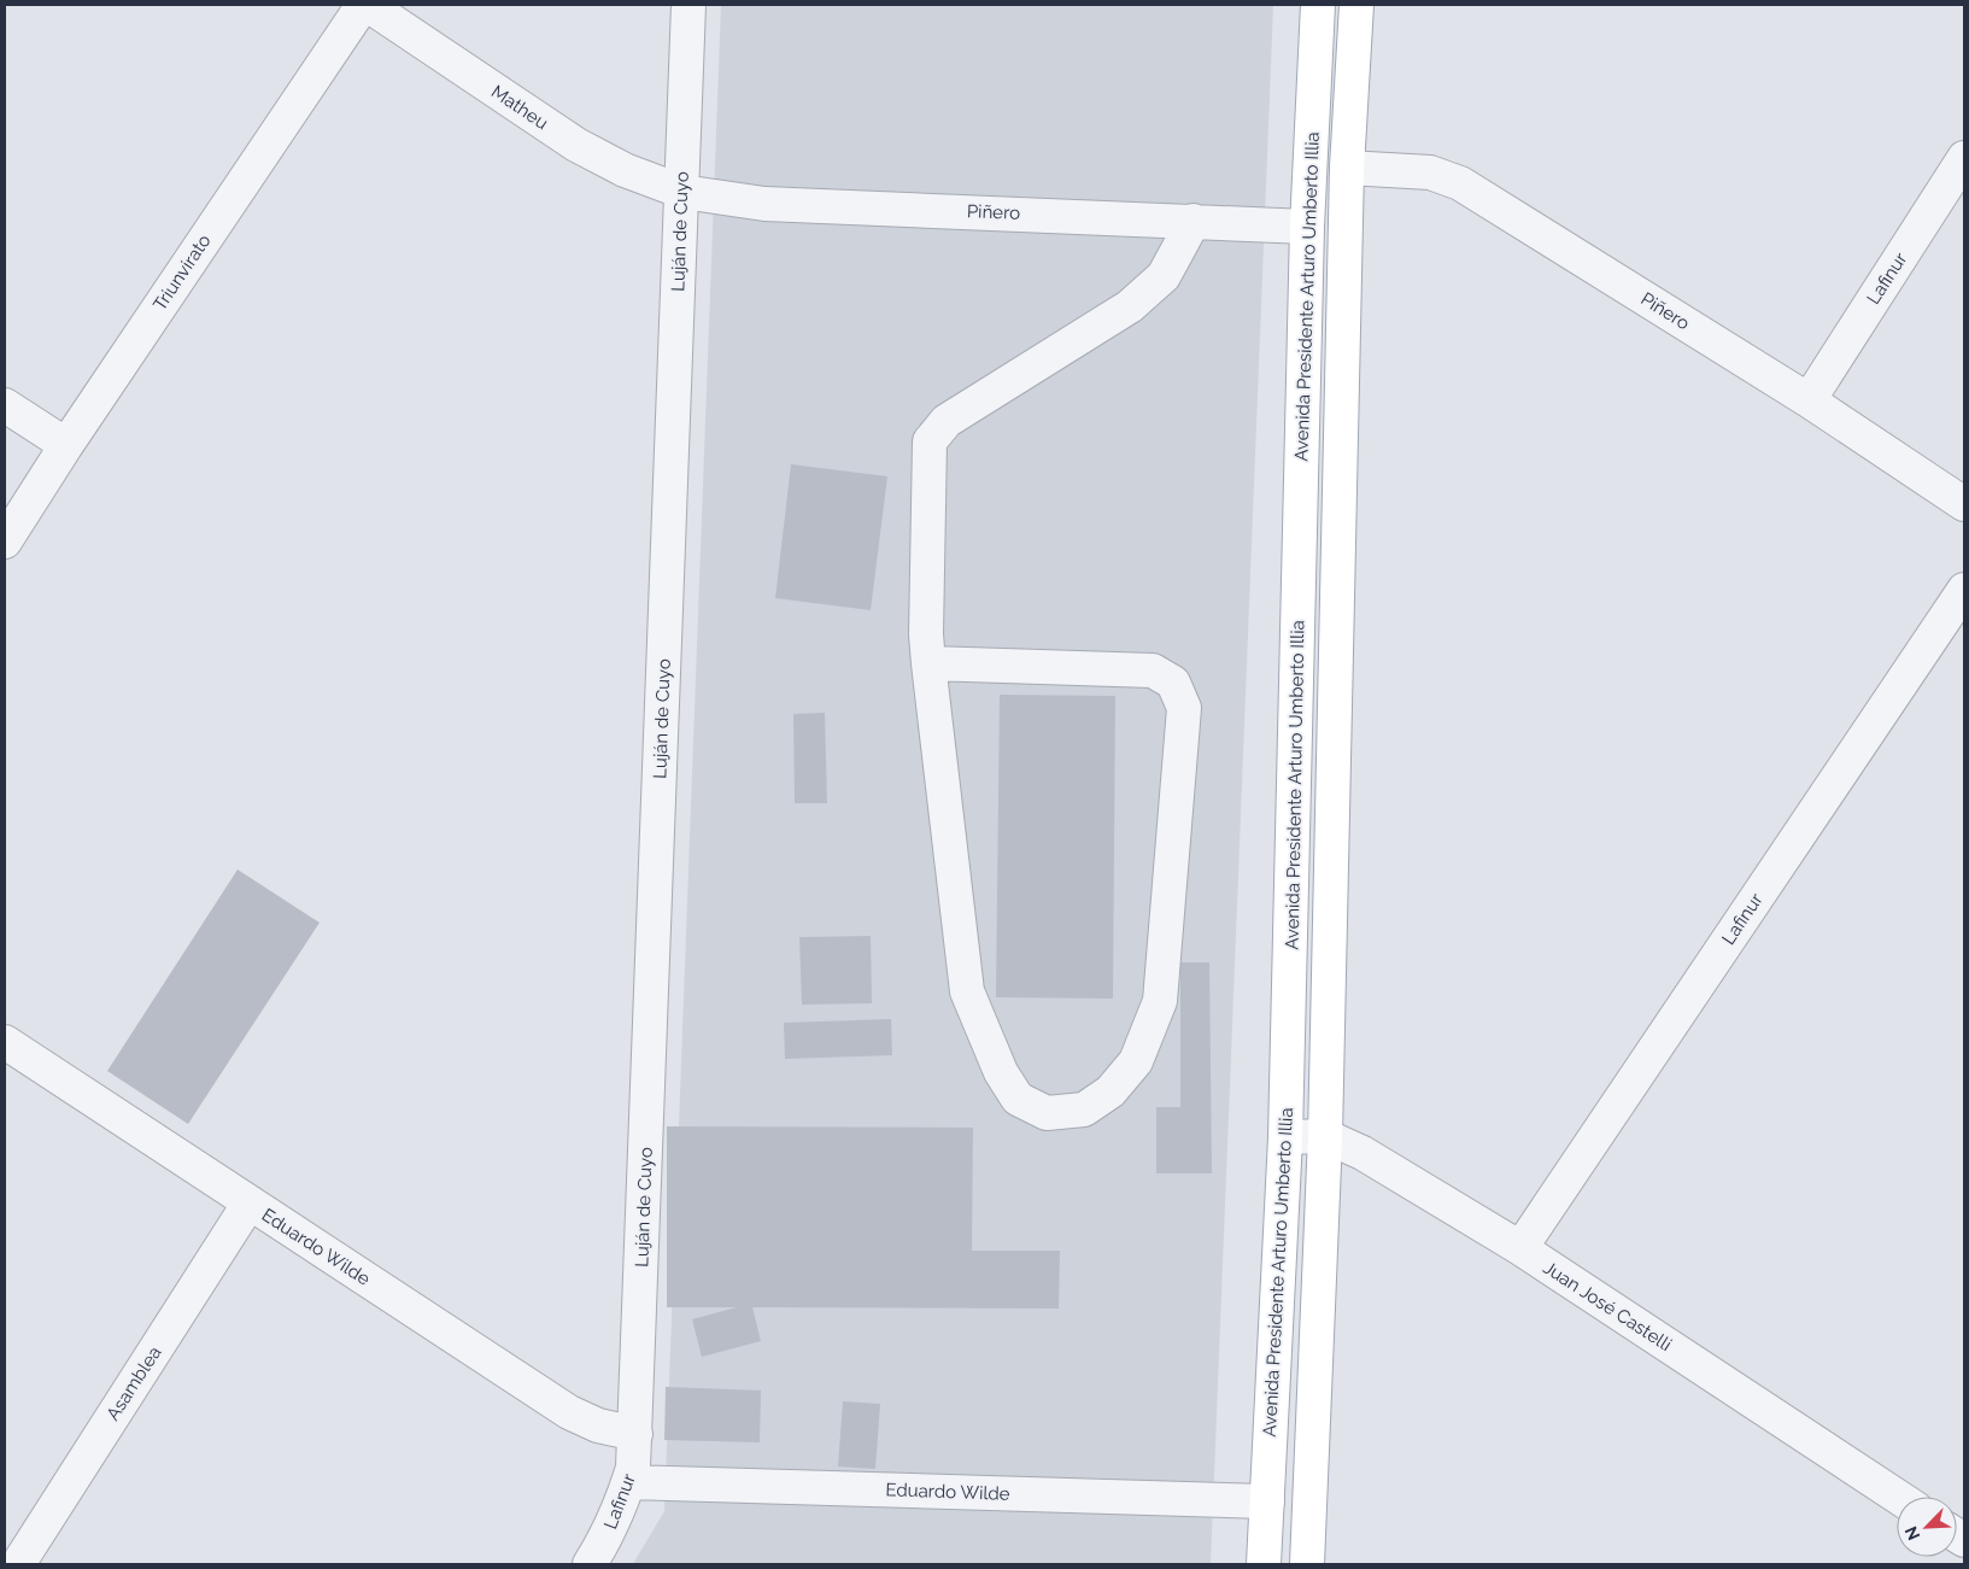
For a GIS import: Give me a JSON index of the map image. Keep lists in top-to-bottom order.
{
  "streets": {
    "main road": ["Avenida Presidente Arturo Umberto Illia"],
    "street": [
      "Matheu",
      "Piñero",
      "Luján de Cuyo",
      "Triunvirato",
      "Lafinur",
      "Eduardo Wilde",
      "Juan José Castelli",
      "Asamblea"
    ]
  },
  "crossings": [
    ["Matheu", "Piñero"],
    ["Matheu", "Luján de Cuyo"],
    ["Matheu", "Triunvirato"],
    ["Piñero", "Luján de Cuyo"],
    ["Piñero", "Lafinur"],
    ["Piñero", "Avenida Presidente Arturo Umberto Illia"],
    ["Luján de Cuyo", "Lafinur"],
    ["Luján de Cuyo", "Eduardo Wilde"],
    ["Lafinur", "Eduardo Wilde"],
    ["Lafinur", "Juan José Castelli"],
    ["Avenida Presidente Arturo Umberto Illia", "Eduardo Wilde"],
    ["Avenida Presidente Arturo Umberto Illia", "Juan José Castelli"],
    ["Eduardo Wilde", "Asamblea"]
  ],
  "north": "bottom left"
}
